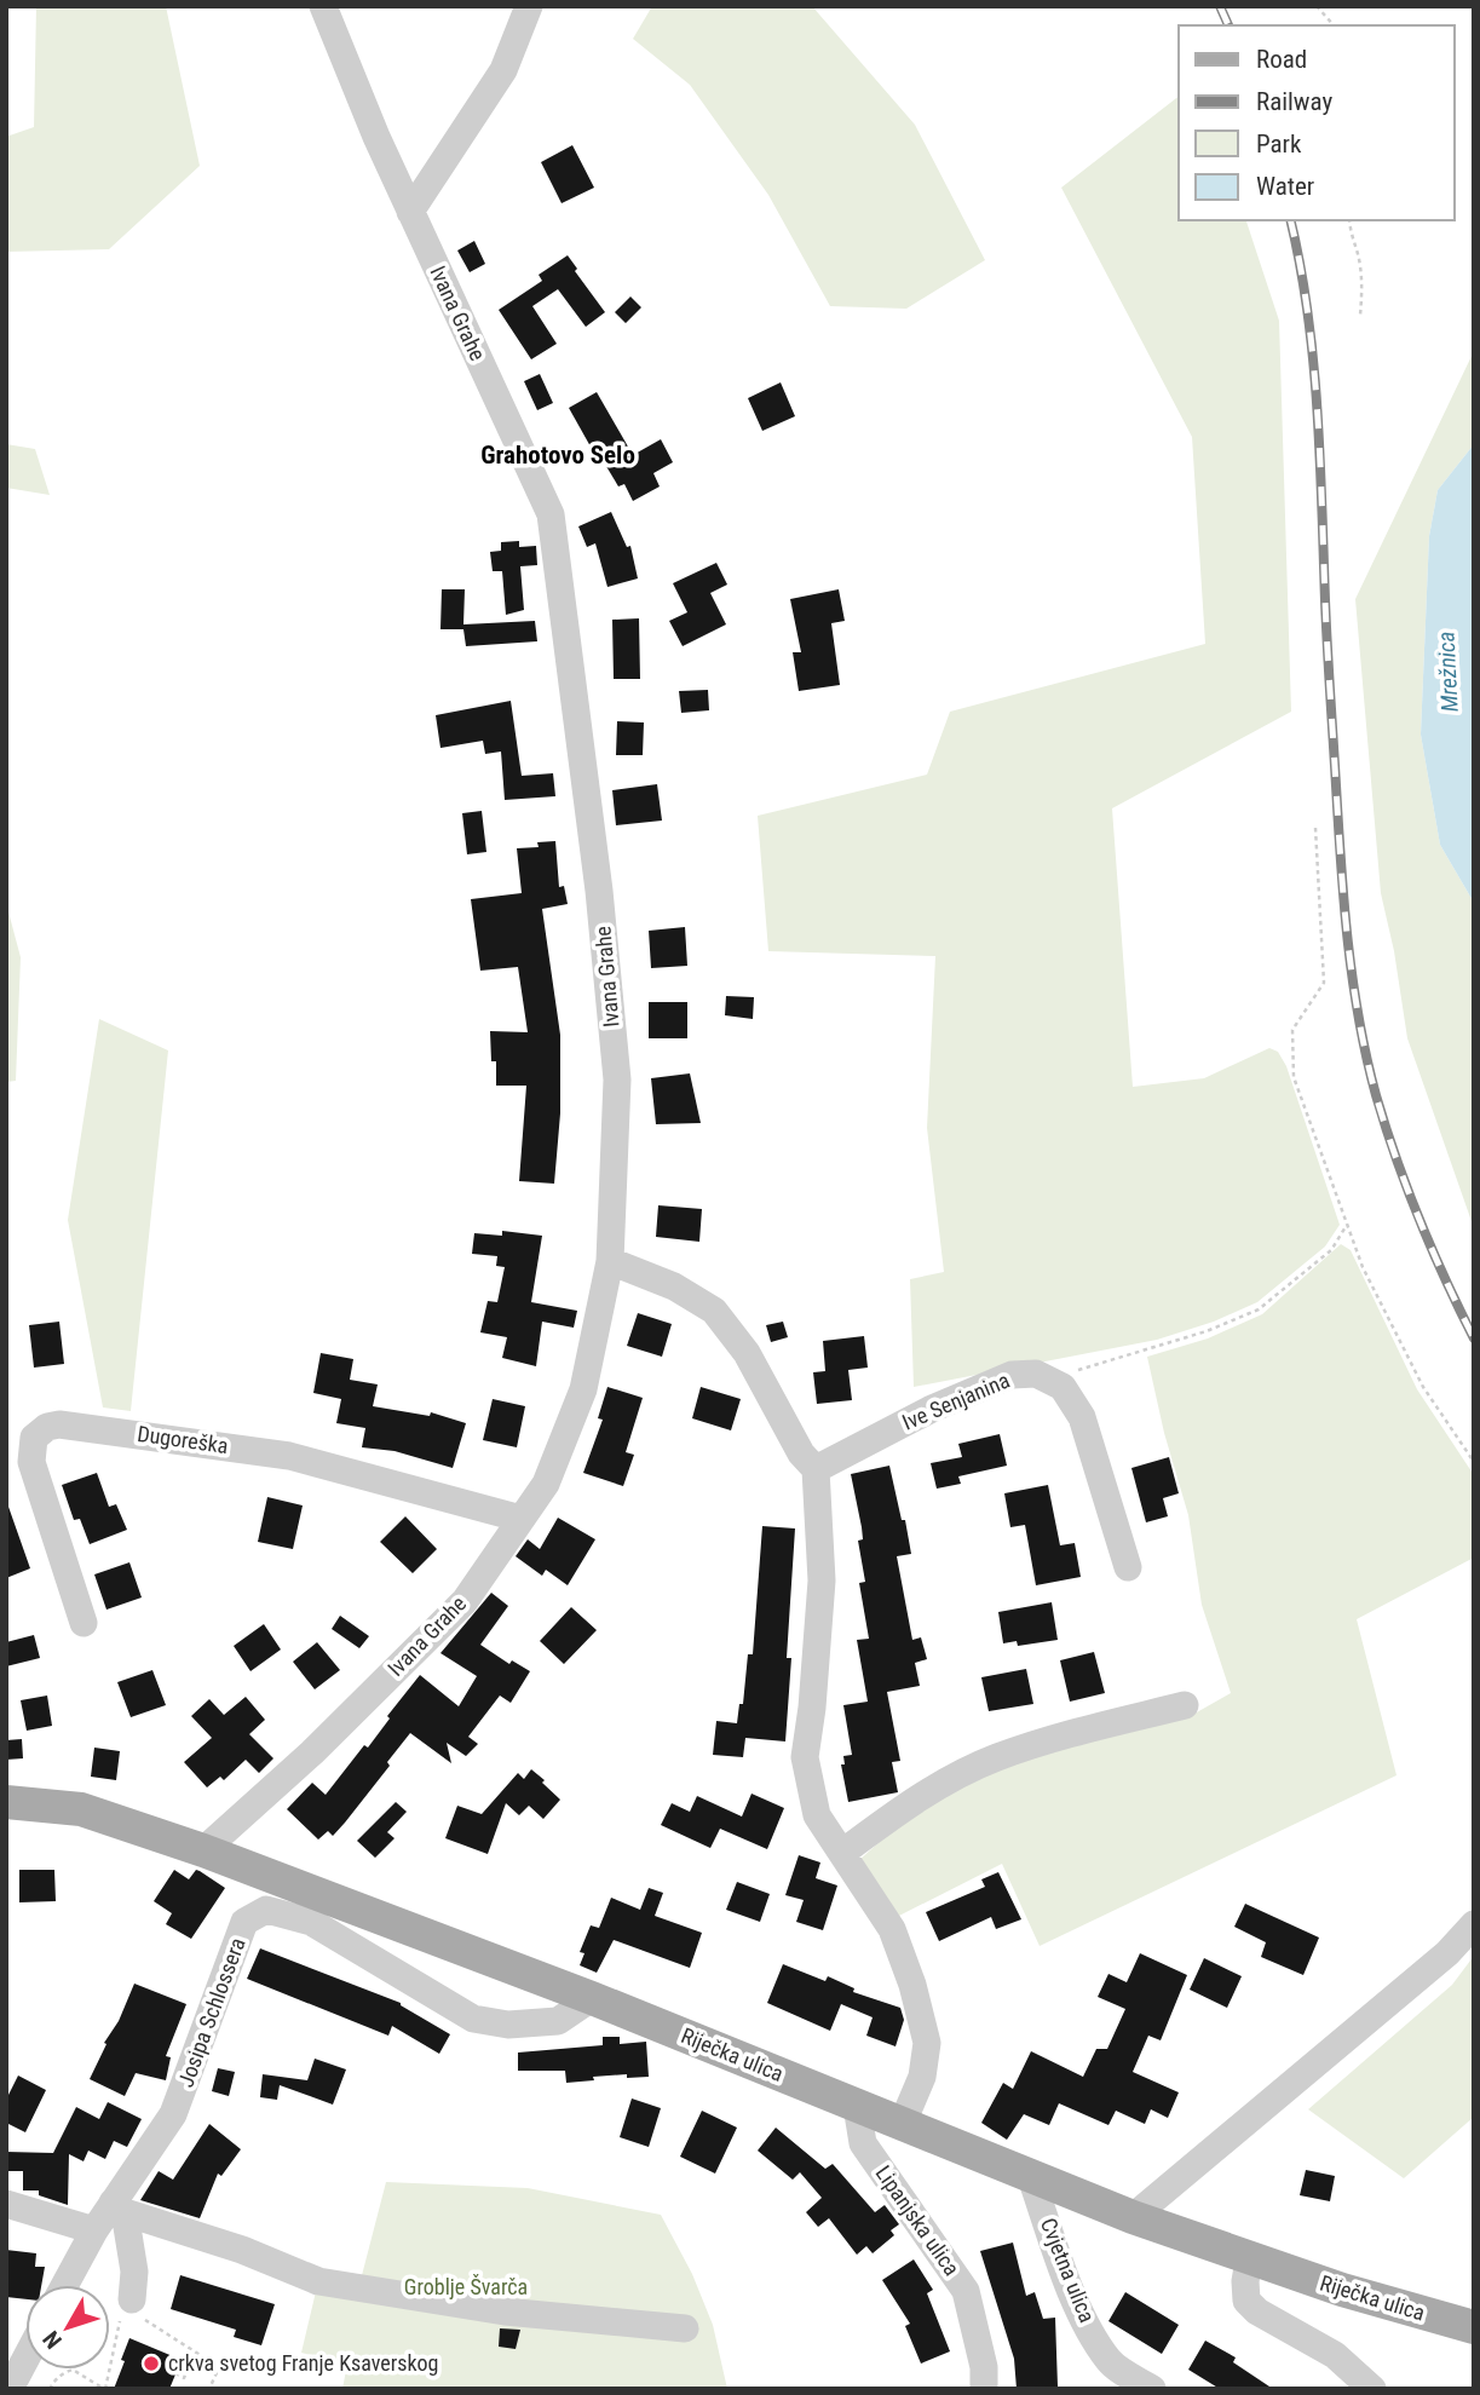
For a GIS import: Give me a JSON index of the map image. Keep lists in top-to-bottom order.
{
  "streets": {
    "main road": ["Riječka ulica"],
    "street": [
      "Ivana Grahe",
      "Ive Senjanina",
      "Dugoreška",
      "Josipa Schlossera",
      "Lipanjska ulica",
      "Cvjetna ulica"
    ]
  },
  "crossings": [
    ["Ivana Grahe", "Dugoreška"],
    ["Ivana Grahe", "Riječka ulica"],
    ["Josipa Schlossera", "Riječka ulica"],
    ["Riječka ulica", "Lipanjska ulica"],
    ["Riječka ulica", "Cvjetna ulica"]
  ],
  "districts": ["Grahotovo Selo"],
  "water": ["Mrežnica"],
  "parks": ["Groblje Švarča"],
  "places": ["crkva svetog Franje Ksaverskog"],
  "legend": [
    "Road",
    "Railway",
    "Park",
    "Water"
  ],
  "north": "bottom left"
}
